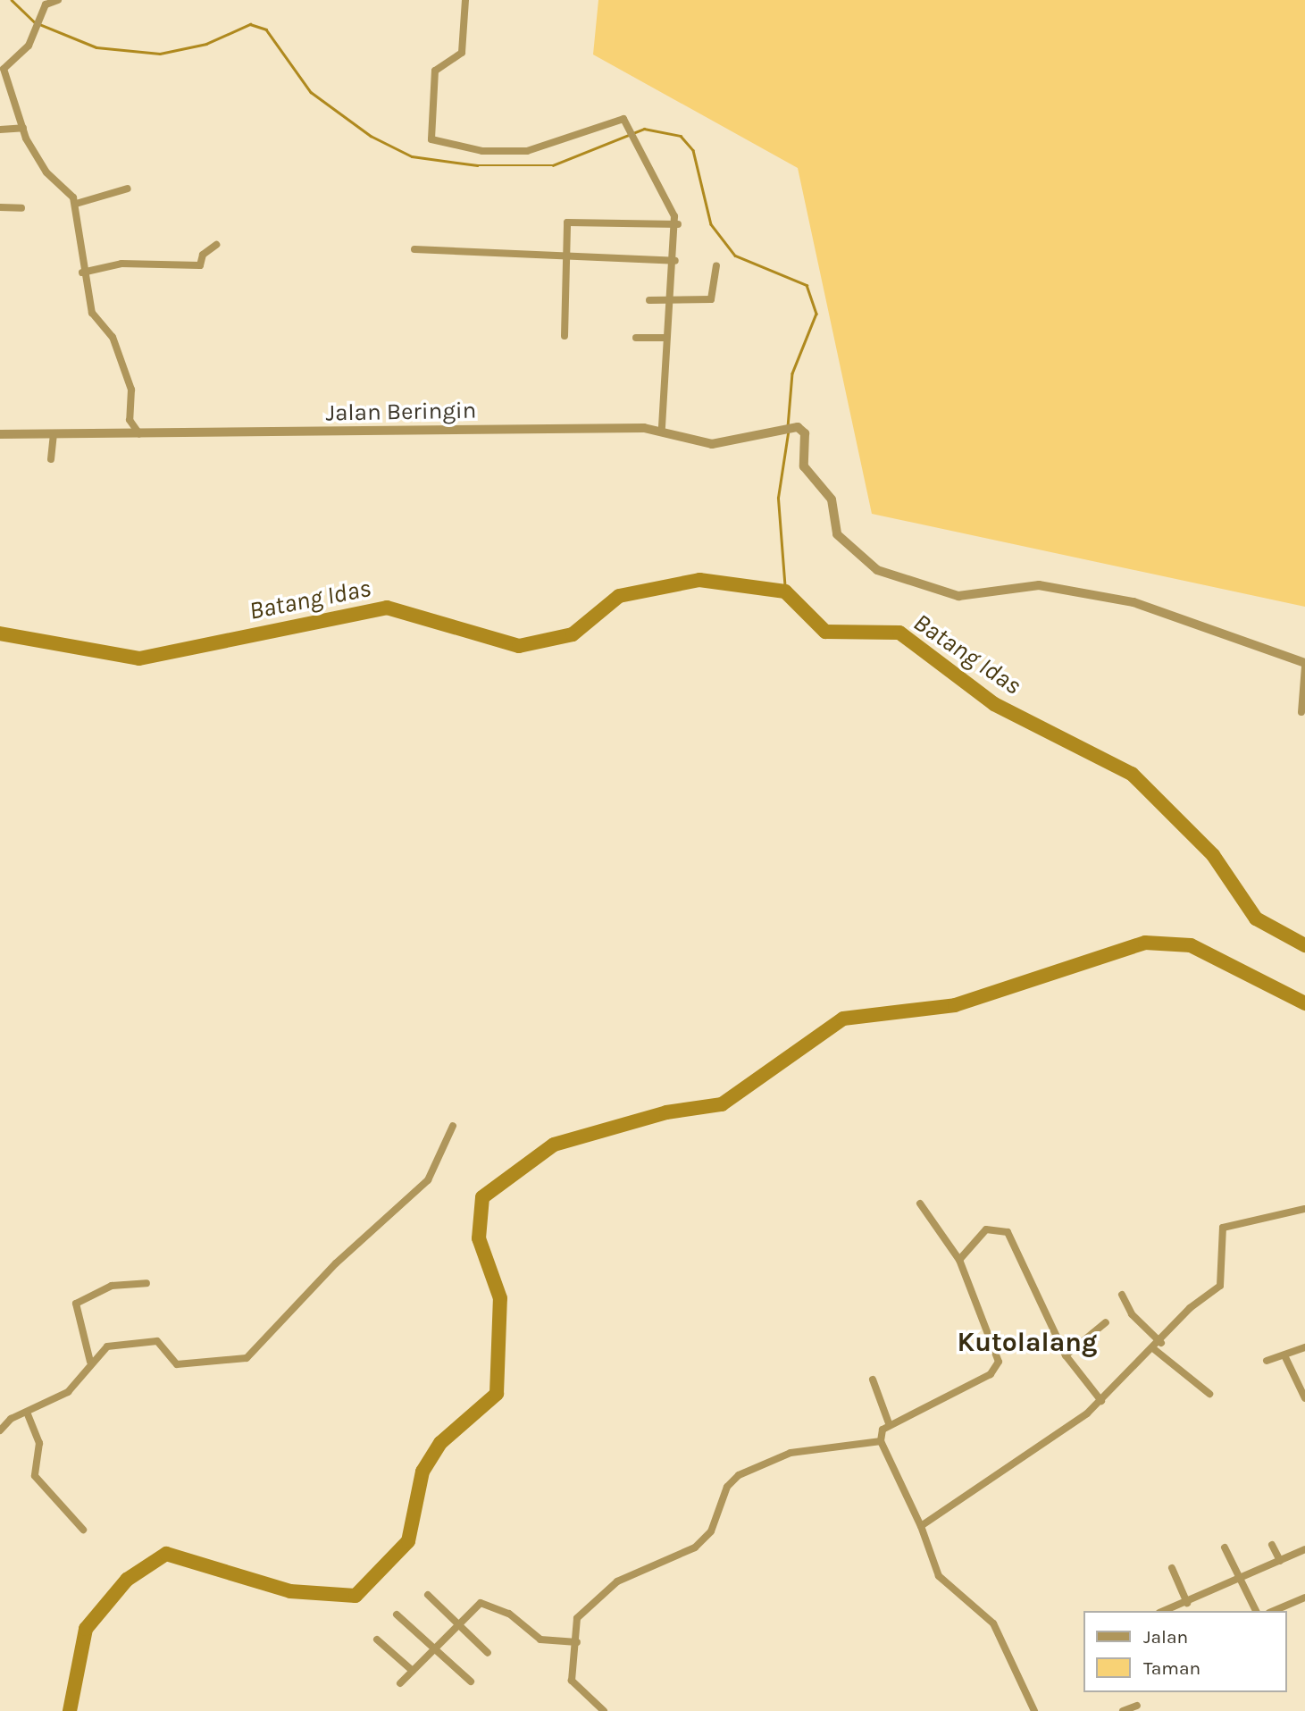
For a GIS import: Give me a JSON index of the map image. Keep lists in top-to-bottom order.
{
  "streets": {
    "street": ["Jalan Beringin"]
  },
  "districts": ["Kutolalang"],
  "water": ["Batang Idas"],
  "legend": ["Jalan", "Taman"]
}
